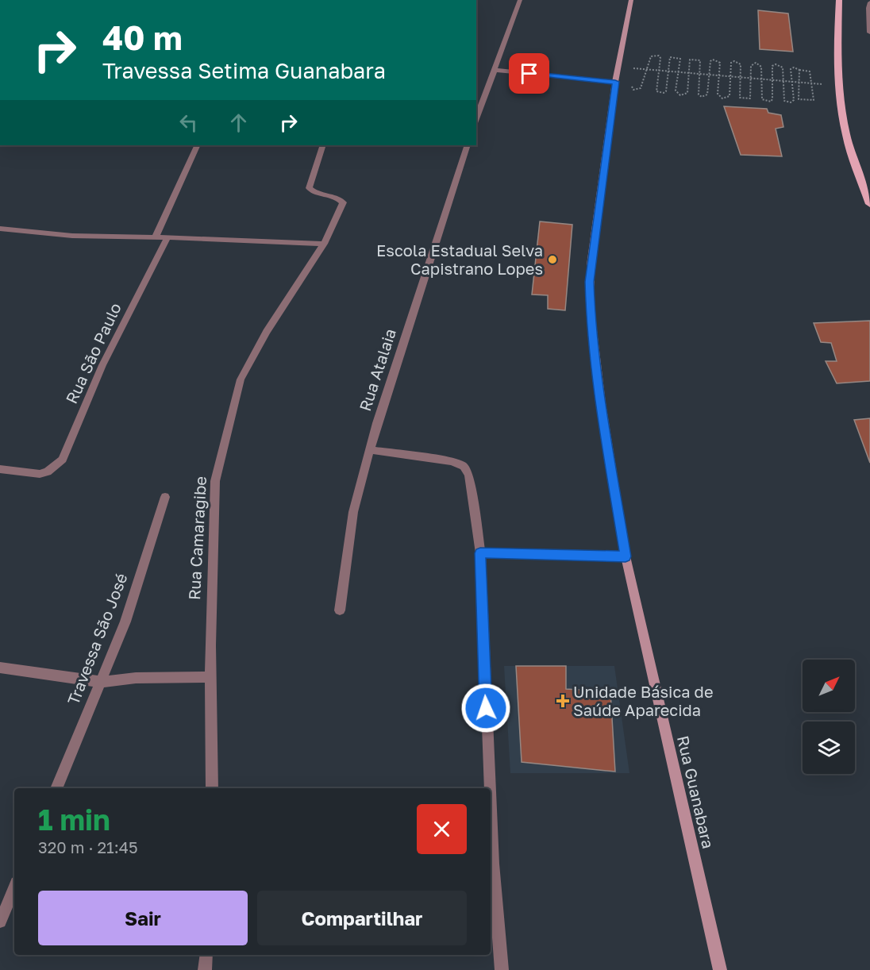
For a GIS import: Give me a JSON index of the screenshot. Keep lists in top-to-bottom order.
{
  "streets": {
    "street": [
      "Rua São Paulo",
      "Rua Atalaia",
      "Rua Camaragibe",
      "Travessa São José",
      "Rua Guanabara"
    ]
  },
  "places": {
    "other": ["Escola Estadual Selva Capistrano Lopes"],
    "health": ["Unidade Básica de Saúde Aparecida"]
  },
  "north": "top right",
  "page": {
    "turn": ["40 m", "Travessa Setima Guanabara"],
    "heading": ["1 min", "320 m · 21:45"],
    "buttons": ["Sair", "Compartilhar"]
  }
}
